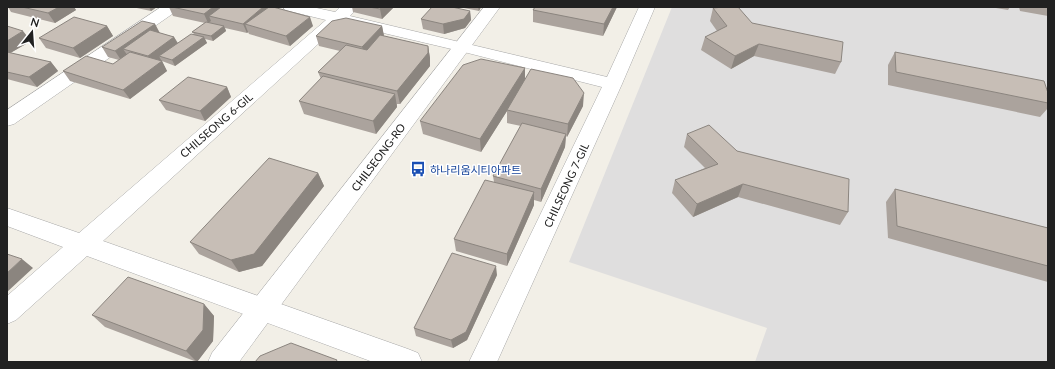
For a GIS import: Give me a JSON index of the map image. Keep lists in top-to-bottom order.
{
  "streets": {
    "street": ["CHILSEONG 6-GIL", "CHILSEONG-RO", "CHILSEONG 7-GIL"]
  },
  "places": {
    "bus stop": ["하나리움시티아파트"]
  },
  "north": "top"
}
